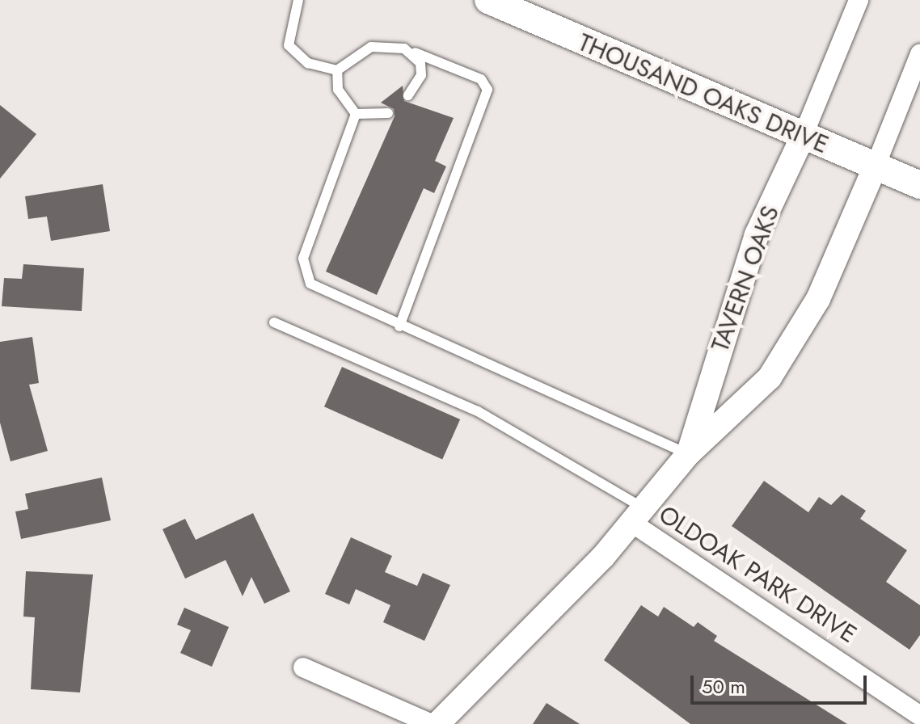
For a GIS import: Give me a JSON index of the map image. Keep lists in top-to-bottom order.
{
  "streets": {
    "main road": ["THOUSAND OAKS DRIVE"],
    "street": ["TAVERN OAKS", "OLDOAK PARK DRIVE"]
  },
  "crossings": [
    ["THOUSAND OAKS DRIVE", "TAVERN OAKS"],
    ["TAVERN OAKS", "OLDOAK PARK DRIVE"]
  ],
  "scale_bar": "50 m"
}
